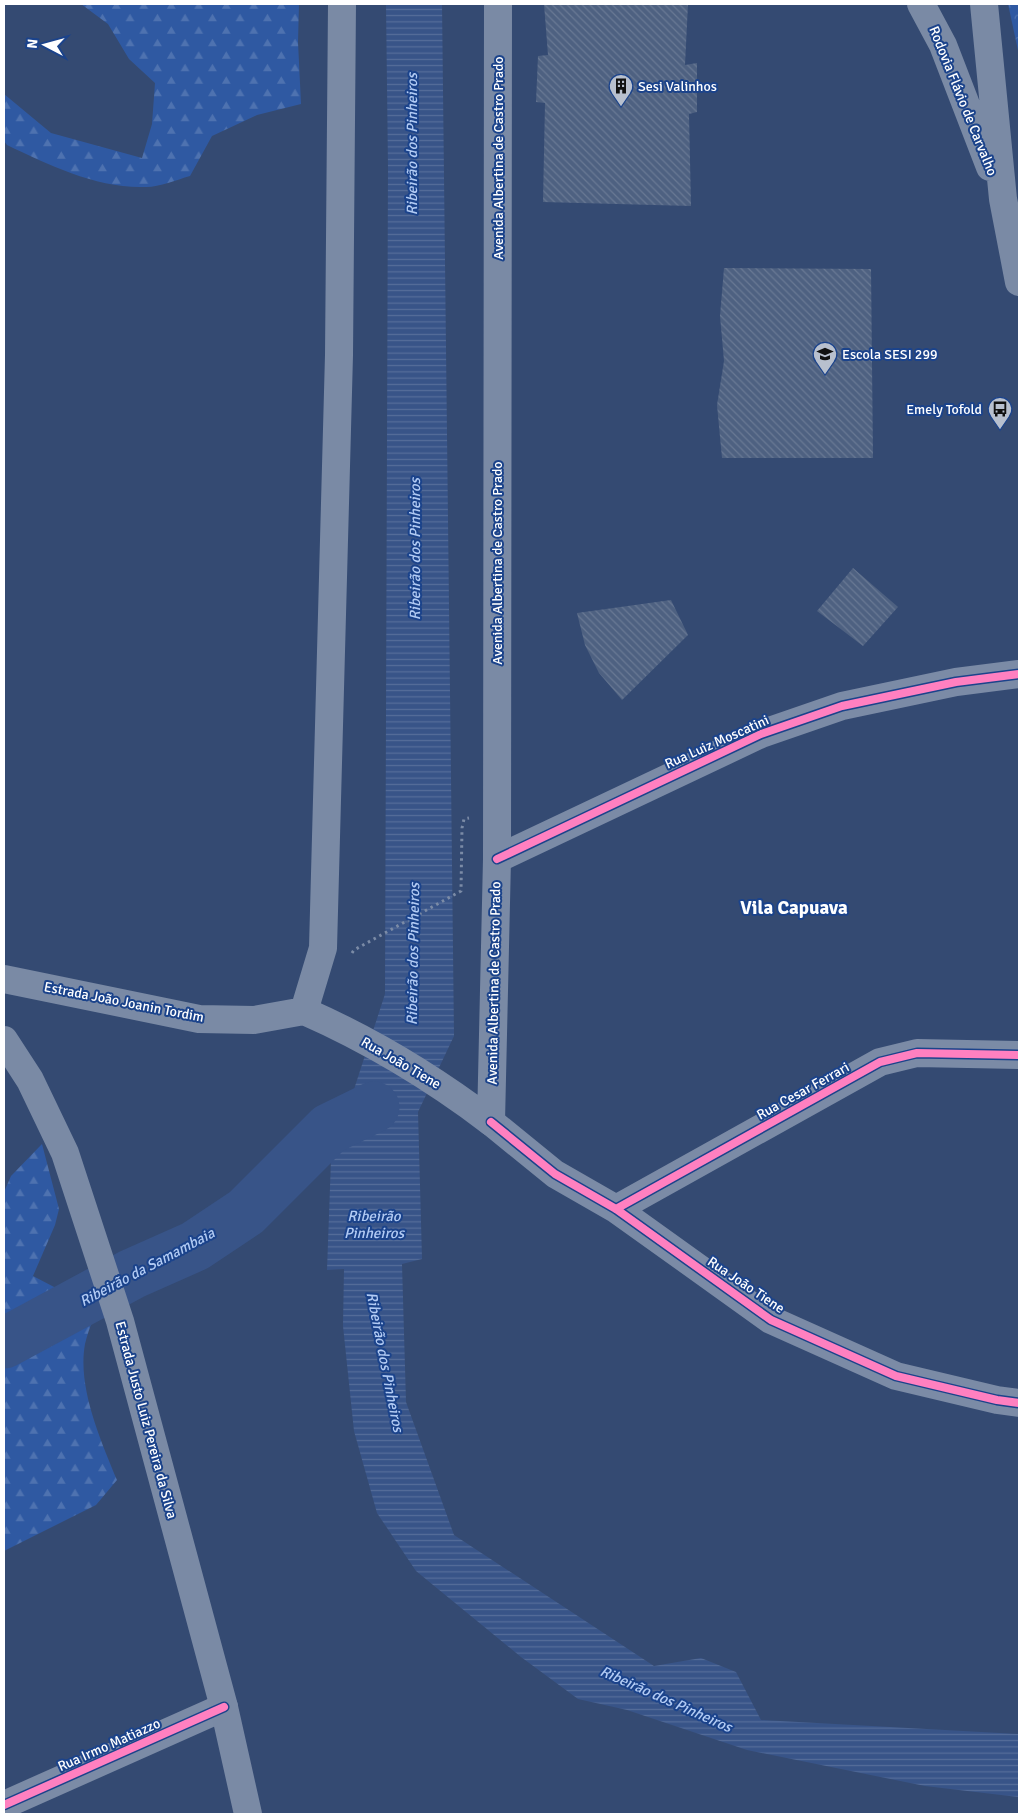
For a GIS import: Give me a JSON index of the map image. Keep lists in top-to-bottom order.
{
  "streets": {
    "main road": [
      "Rodovia Flávio de Carvalho",
      "Avenida Albertina de Castro Prado",
      "Estrada João Joanin Tordim",
      "Rua João Tiene",
      "Estrada Justo Luiz Pereira da Silva"
    ],
    "street": ["Rua Luiz Moscatini", "Rua Cesar Ferrari", "Rua Irmo Matiazzo"]
  },
  "crossings": [
    ["Avenida Albertina de Castro Prado", "Rua Luiz Moscatini"],
    ["Avenida Albertina de Castro Prado", "Rua João Tiene"],
    ["Estrada João Joanin Tordim", "Rua João Tiene"],
    ["Rua João Tiene", "Rua Cesar Ferrari"],
    ["Estrada Justo Luiz Pereira da Silva", "Rua Irmo Matiazzo"]
  ],
  "districts": ["Vila Capuava"],
  "water": ["Ribeirão dos Pinheiros", "Ribeirão Pinheiros", "Ribeirão da Samambaia"],
  "places": {
    "building": ["Sesi Valinhos"],
    "school or university": ["Escola SESI 299"],
    "bus stop": ["Emely Tofold"]
  },
  "north": "left"
}
